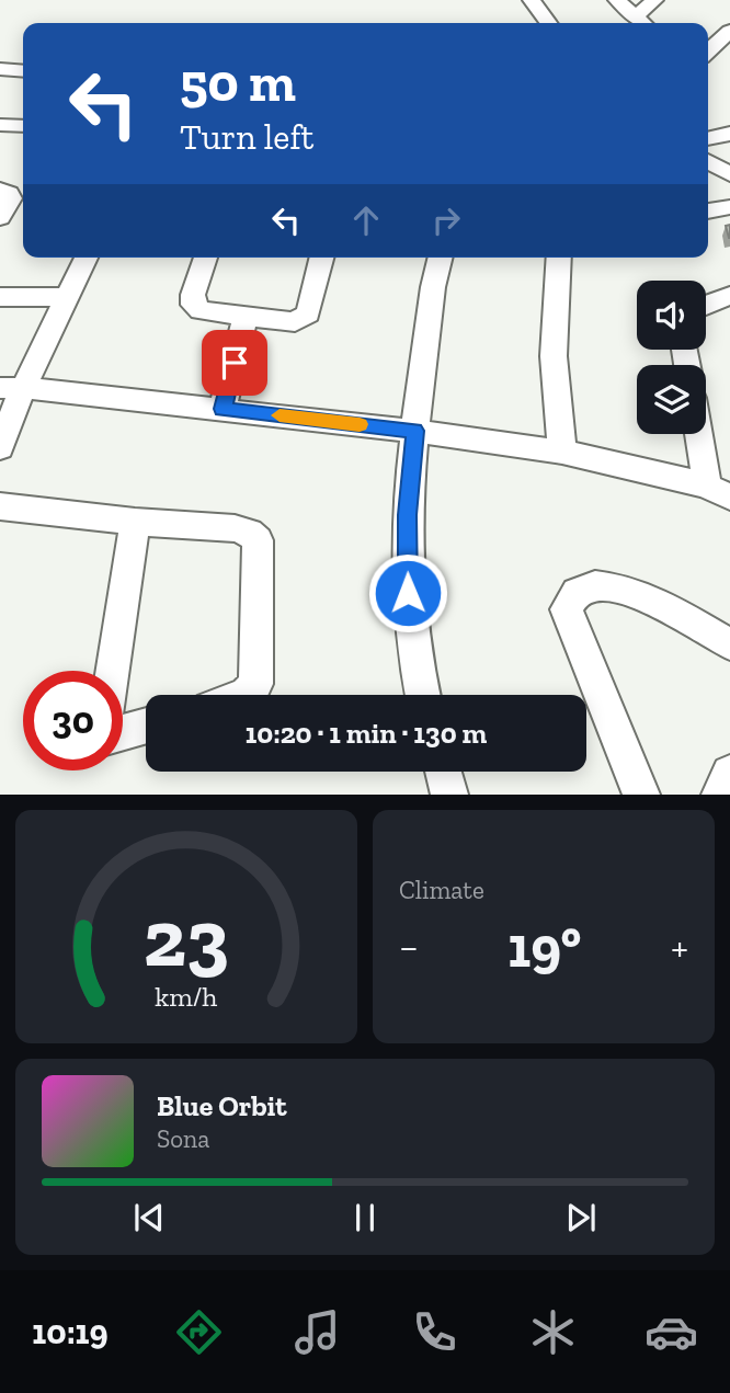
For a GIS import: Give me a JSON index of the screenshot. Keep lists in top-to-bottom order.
{
  "page": {
    "turn": ["50 m", "Turn left"],
    "limit": "30",
    "trip": "10:20 · 1 min · 130 m",
    "tile": "Climate",
    "heat": ["−", "19°", "+"],
    "song": ["Blue Orbit", "Sona"],
    "tabs": "10:19",
    "gauge": ["23", "km/h"]
  }
}
